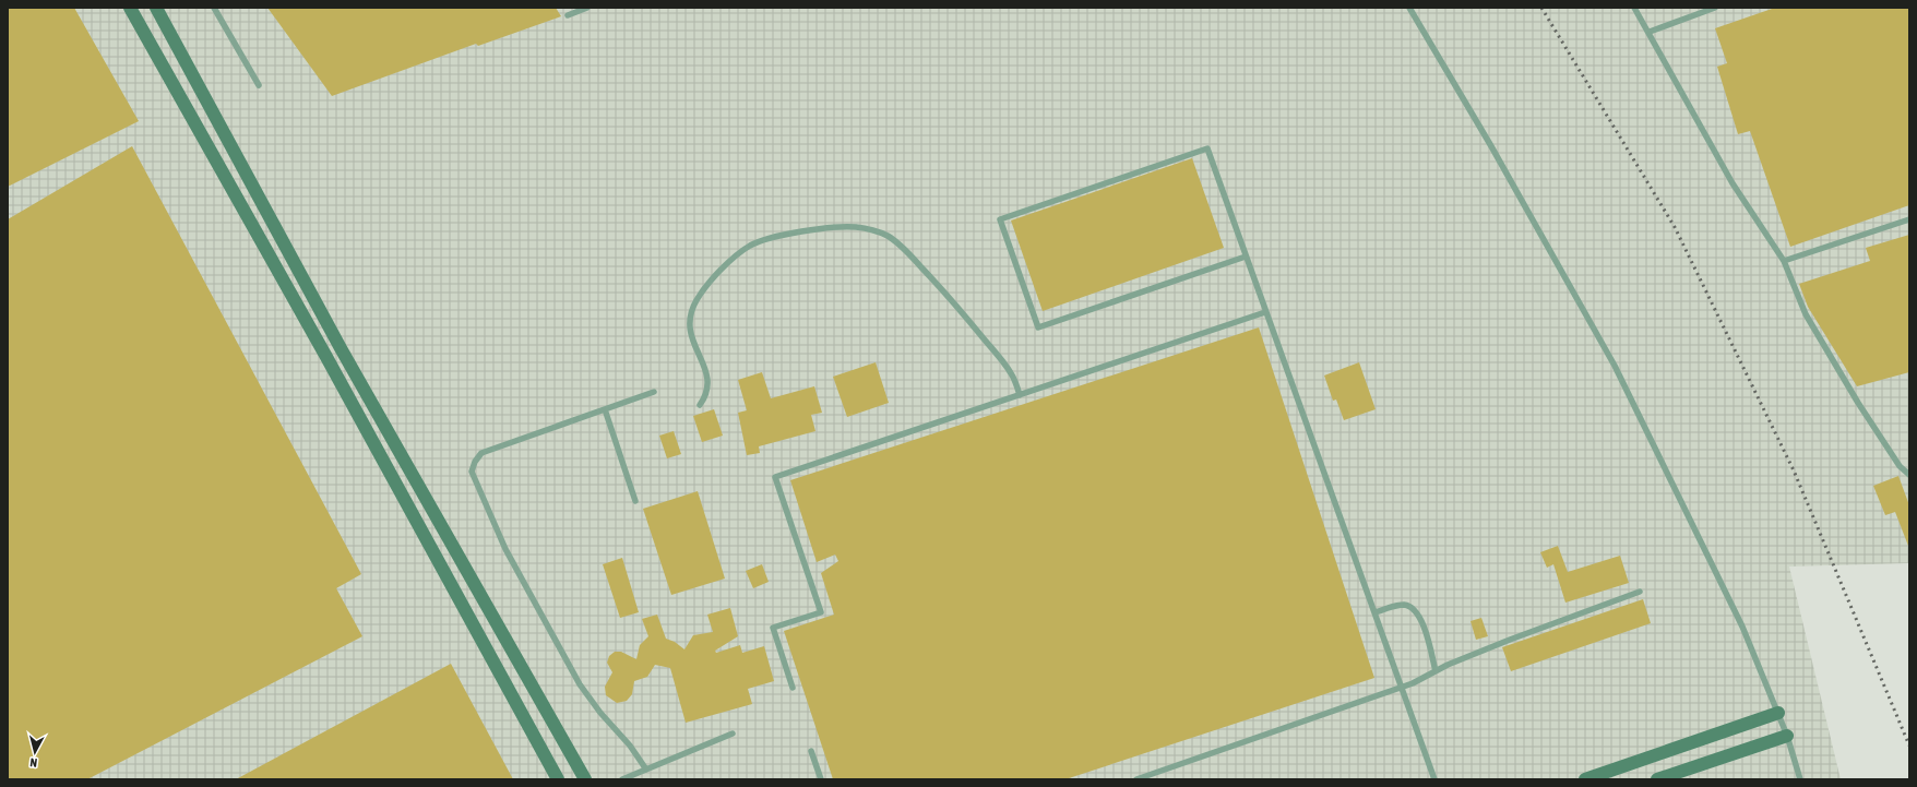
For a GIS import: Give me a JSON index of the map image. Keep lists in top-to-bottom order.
{
  "north": "bottom"
}
